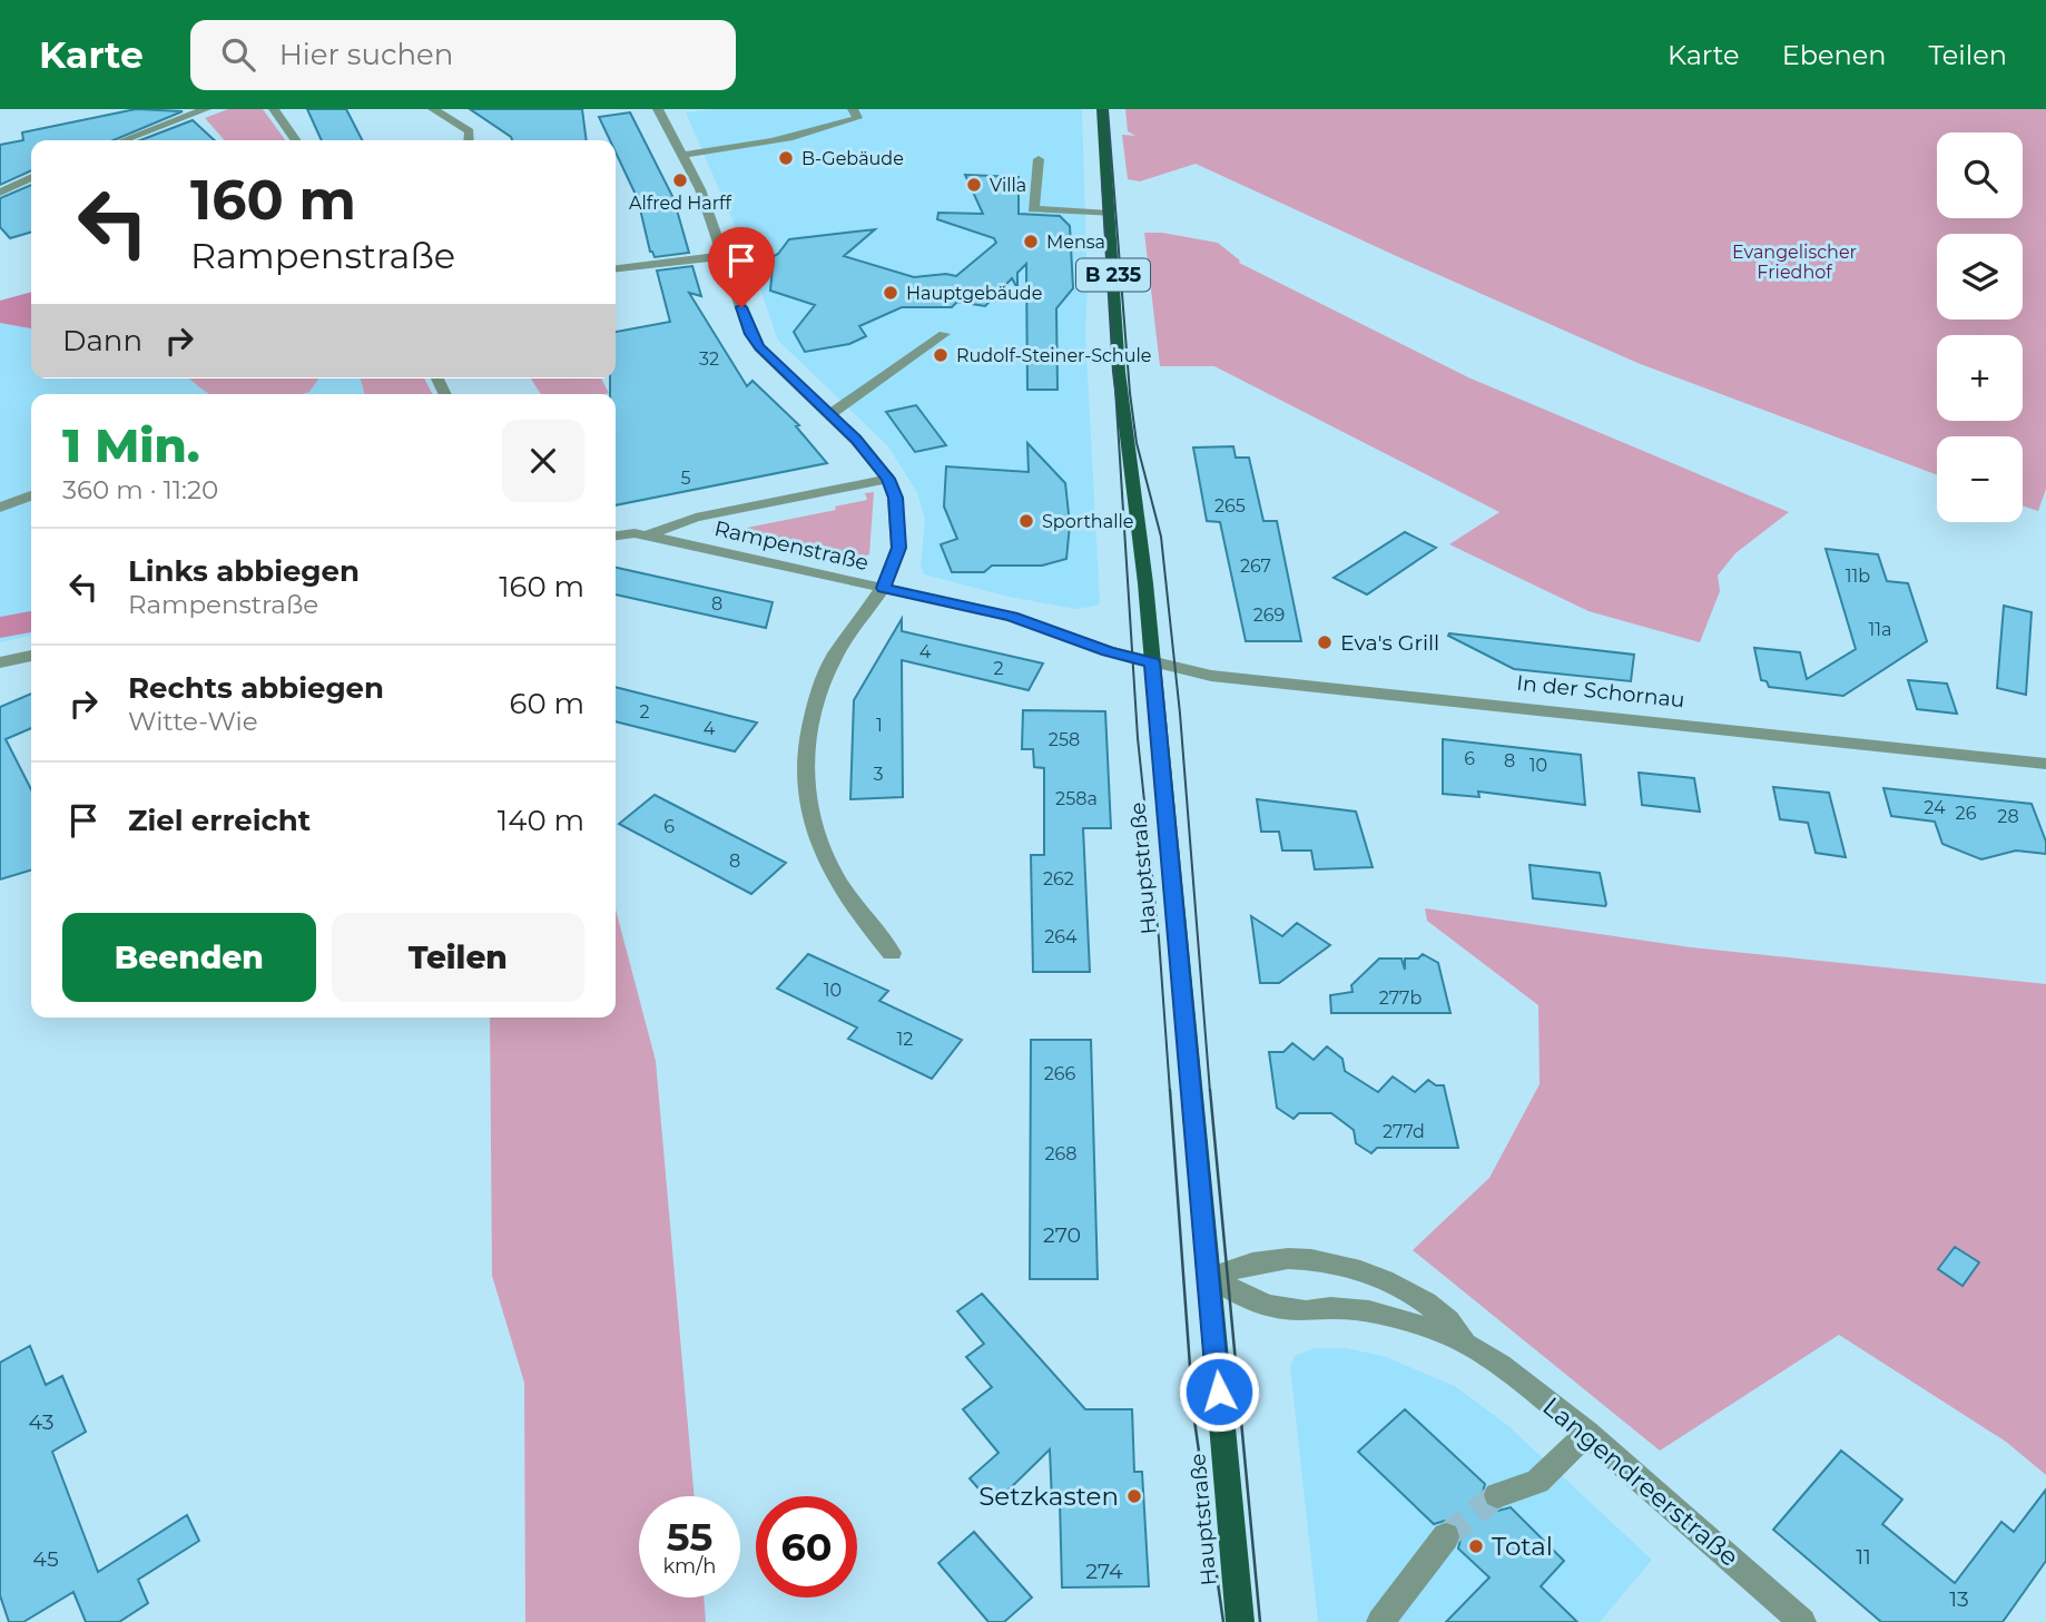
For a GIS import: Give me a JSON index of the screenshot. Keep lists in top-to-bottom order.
{
  "streets": {
    "main road": ["B 235", "Hauptstraße"],
    "street": ["Rampenstraße", "In der Schornau", "Langendreerstraße"]
  },
  "crossings": [
    ["Rampenstraße", "In der Schornau"],
    ["Rampenstraße", "Hauptstraße"],
    ["In der Schornau", "Hauptstraße"],
    ["Hauptstraße", "Langendreerstraße"]
  ],
  "parks": ["Evangelischer Friedhof"],
  "places": [
    "B-Gebäude",
    "Alfred Harff",
    "Villa",
    "Mensa",
    "Hauptgebäude",
    "Rudolf-Steiner-Schule",
    "Sporthalle",
    "Eva's Grill",
    "Setzkasten",
    "Total"
  ],
  "house_numbers": [
    "32",
    "5",
    "265",
    "267",
    "11b",
    "8",
    "269",
    "11a",
    "4",
    "2",
    "2",
    "1",
    "4",
    "258",
    "6",
    "8",
    "10",
    "3",
    "258a",
    "24",
    "26",
    "28",
    "6",
    "8",
    "262",
    "264",
    "10",
    "277b",
    "12",
    "266",
    "277d",
    "268",
    "270",
    "43",
    "11",
    "45",
    "274",
    "13"
  ],
  "page": {
    "header": "Karte",
    "search": "Hier suchen",
    "nav": ["Karte", "Ebenen", "Teilen"],
    "map_buttons": ["+", "−"],
    "turn": ["160 m", "Rampenstraße"],
    "then": "Dann",
    "heading": ["1 Min.", "360 m · 11:20"],
    "list": [
      {
        "name": "Links abbiegen",
        "note": "Rampenstraße",
        "value": "160 m"
      },
      {
        "name": "Rechts abbiegen",
        "note": "Witte-Wie",
        "value": "60 m"
      },
      {
        "name": "Ziel erreicht",
        "value": "140 m"
      }
    ],
    "buttons": ["Beenden", "Teilen"],
    "speed": "55 km/h",
    "limit": "60"
  }
}
